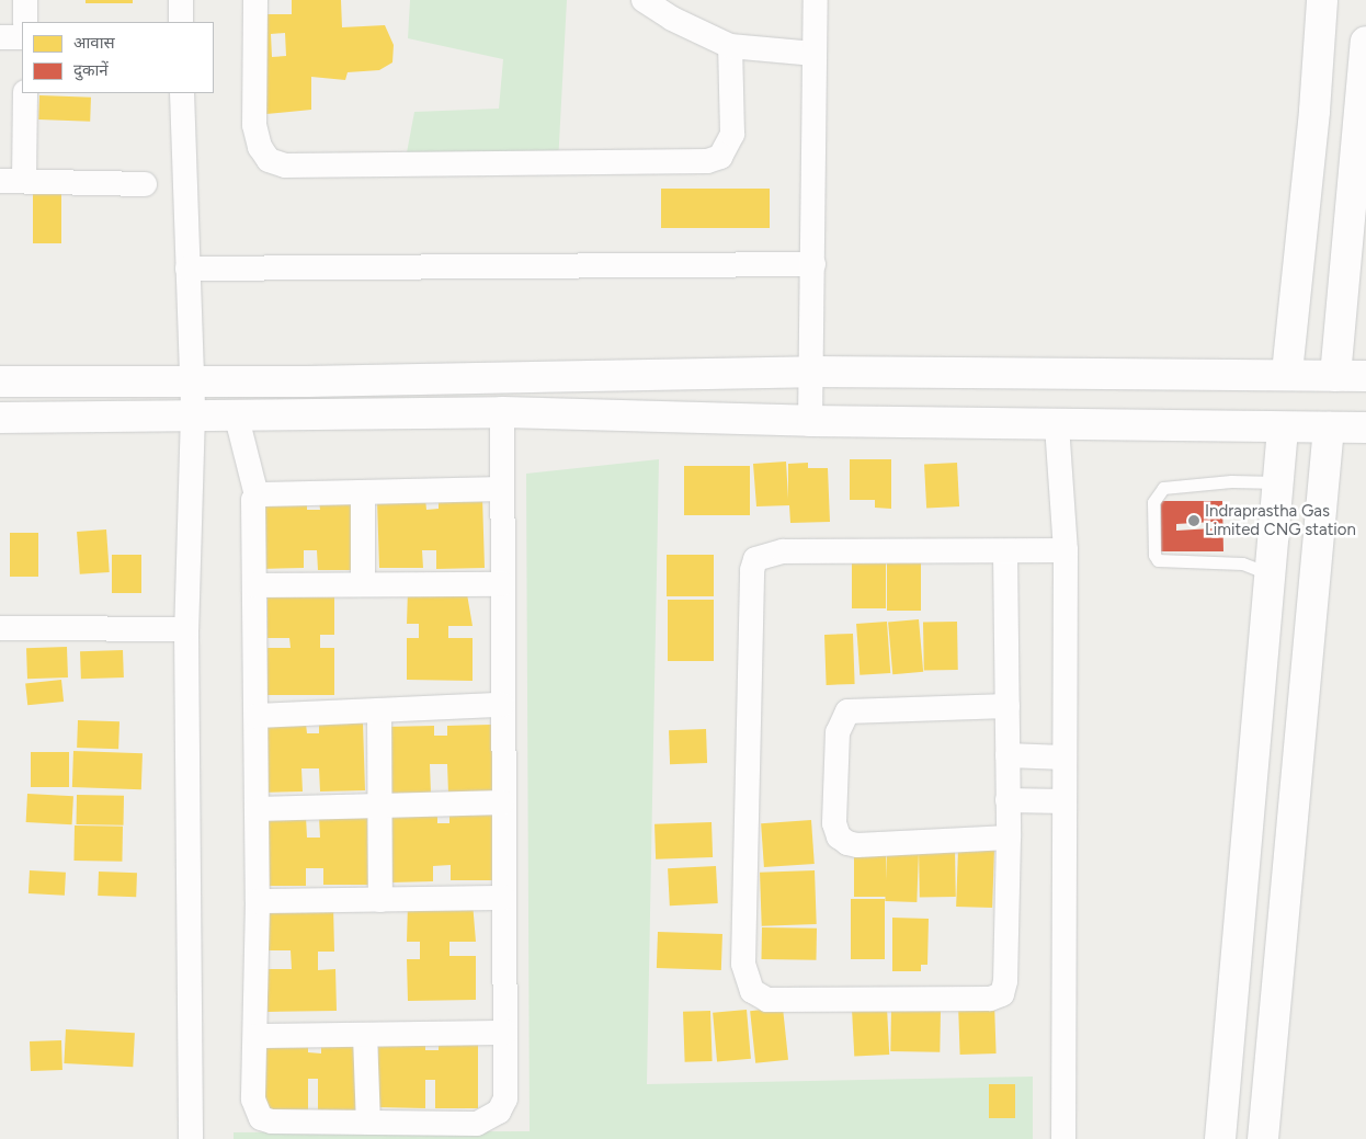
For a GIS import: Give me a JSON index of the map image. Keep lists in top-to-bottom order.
{
  "places": ["Indraprastha Gas Limited CNG station"],
  "legend": ["आवास", "दुकानें"]
}
